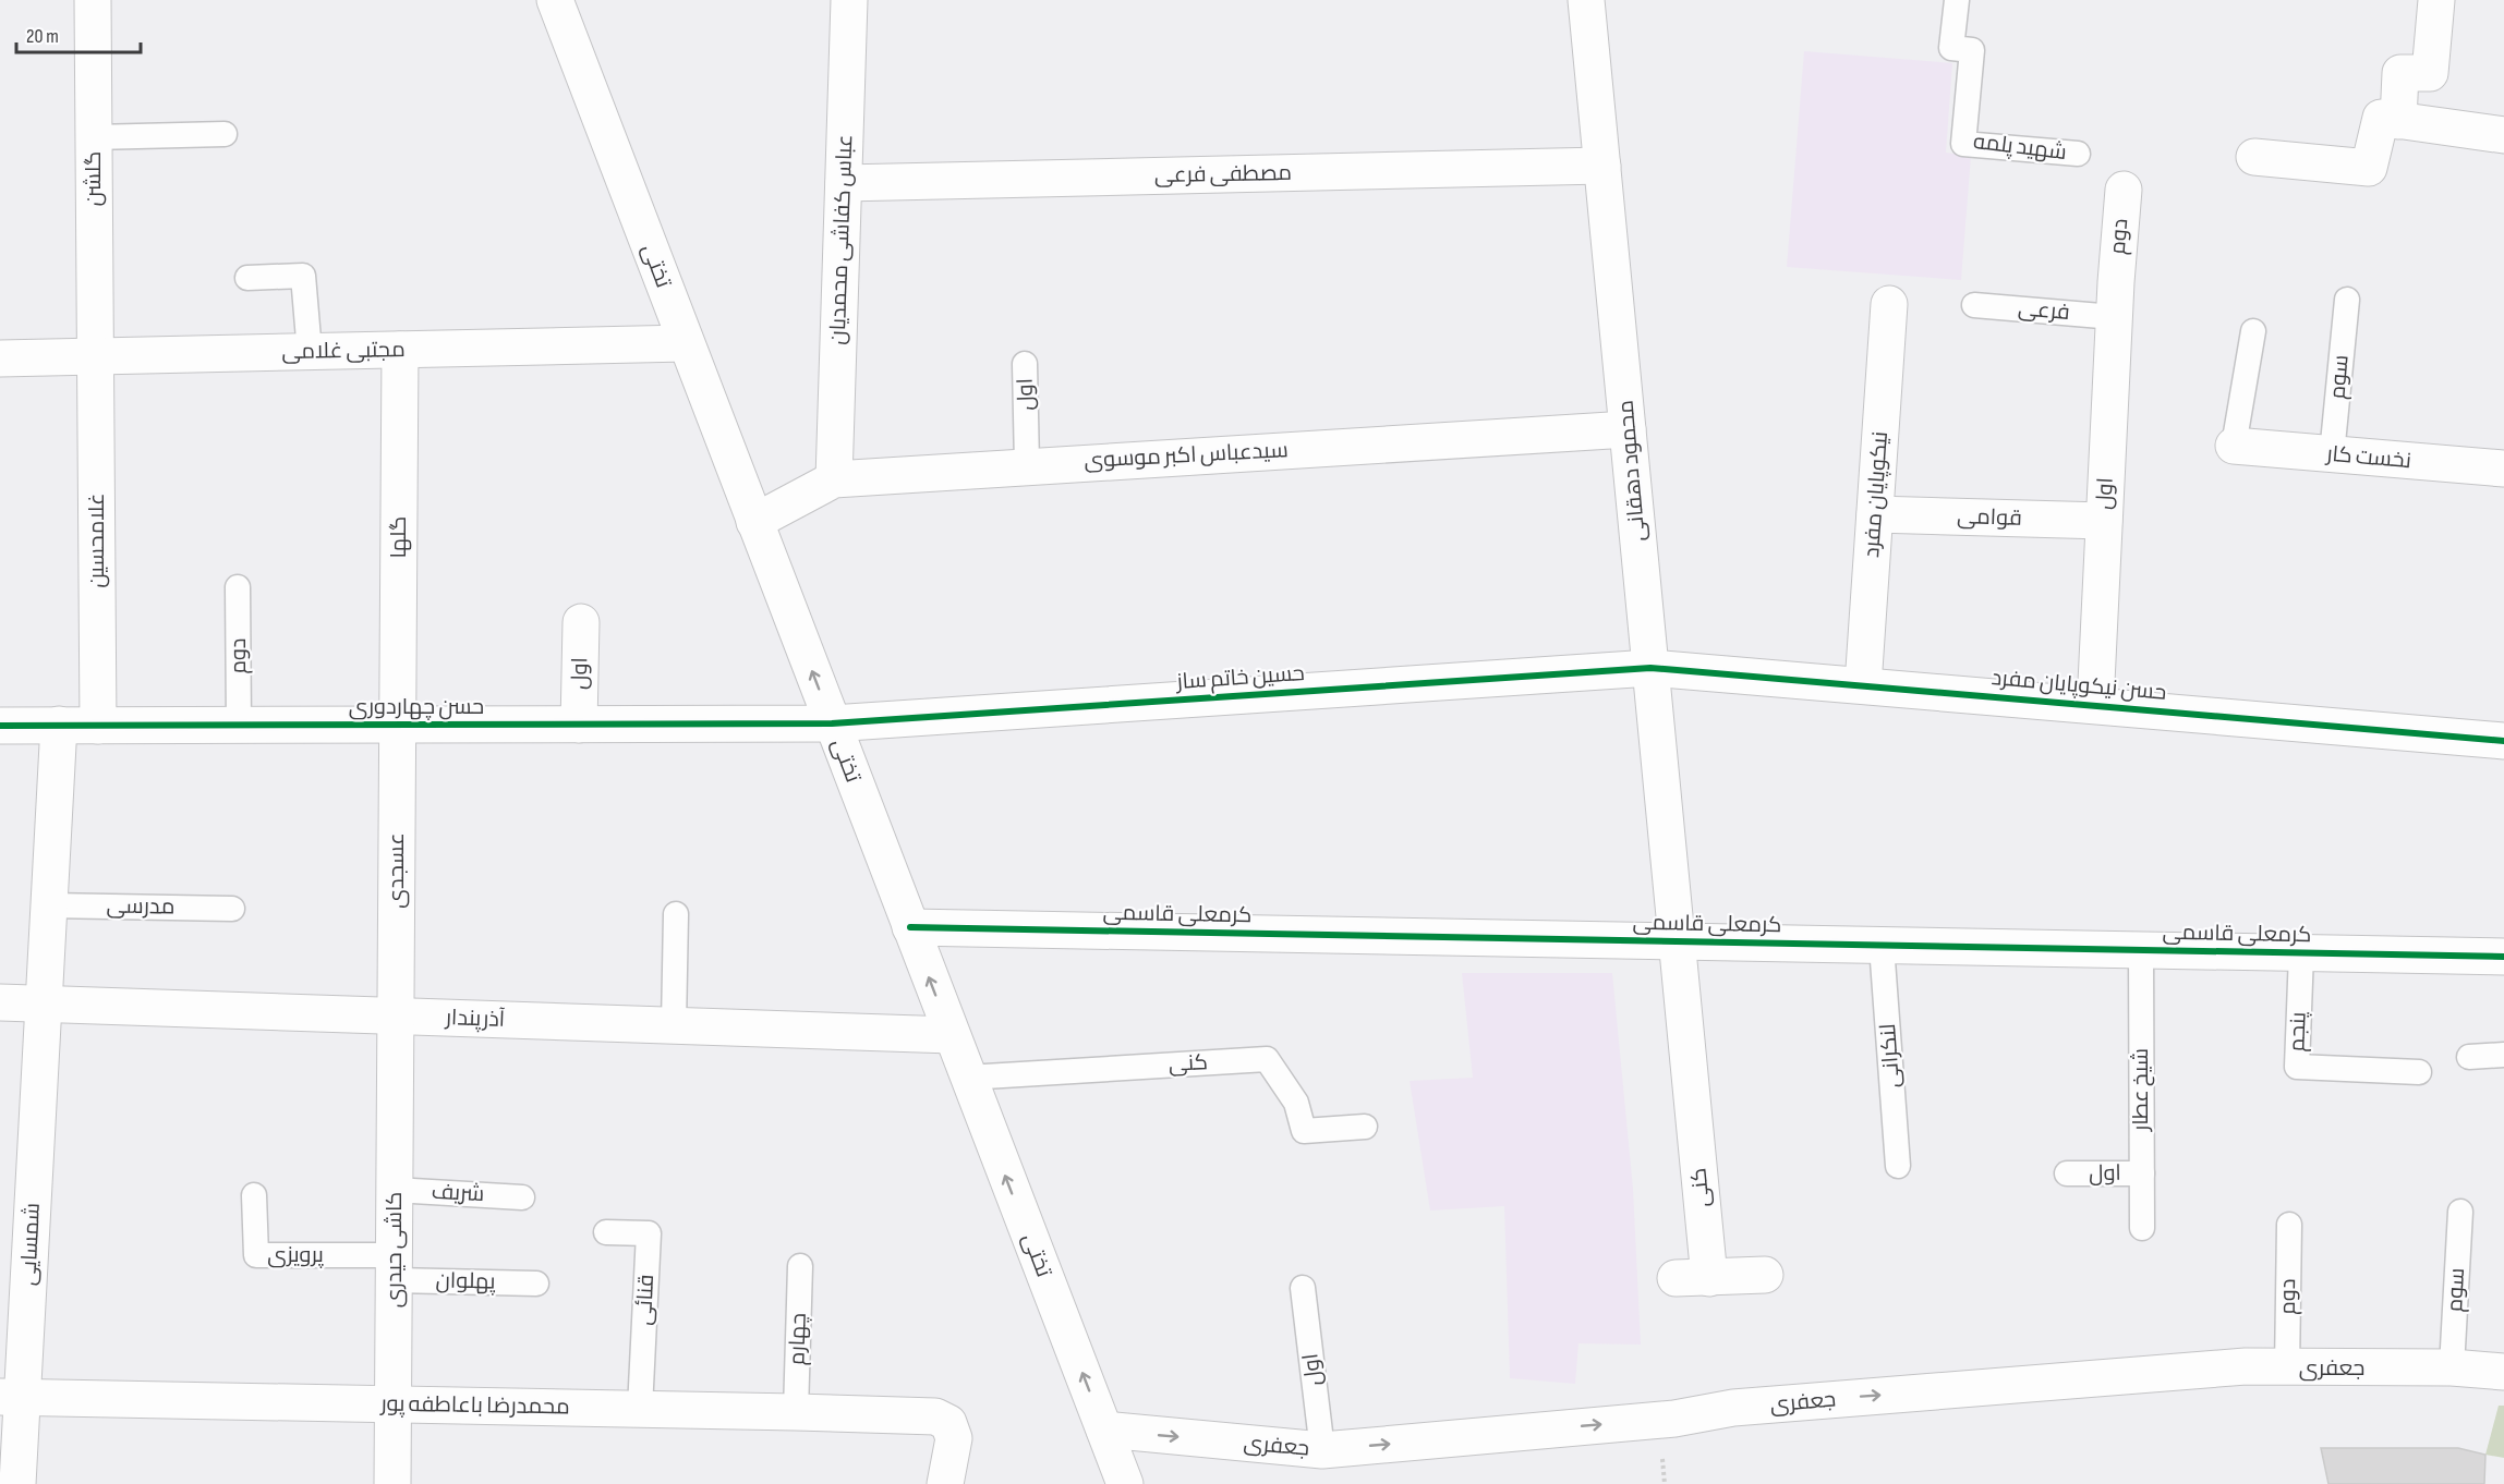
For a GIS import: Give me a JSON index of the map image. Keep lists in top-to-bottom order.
{
  "streets": {
    "street": [
      "مصطفی فرعی",
      "گلشن",
      "دوم",
      "عباس کفاشی محمدیان",
      "تختی",
      "مجتبی غلامی",
      "اول",
      "سیدعباس اکبر موسوی",
      "نخست کار",
      "محمود دهقانی",
      "نیکوپایان مفرد",
      "قوامی",
      "گلها",
      "غلامحسین",
      "حسین خاتم ساز",
      "حسن نیکوپایان مفرد",
      "حسن چهاردوری",
      "عسجدی",
      "کرمعلی قاسمی",
      "آذرپندار",
      "کنی",
      "شمسایی",
      "کاشی حیدری",
      "جعفری",
      "محمدرضا باعاطفه پور"
    ],
    "lane": [
      "شهید پلمه",
      "فرعی",
      "سوم",
      "مدرسی",
      "پنجم",
      "لنکرانی",
      "شیخ عطار",
      "شریف",
      "پرویزی",
      "پهلوان",
      "قنائی",
      "چهارم"
    ]
  },
  "crossings": [
    ["مصطفی فرعی", "عباس کفاشی محمدیان"],
    ["مصطفی فرعی", "محمود دهقانی"],
    ["گلشن", "مجتبی غلامی"],
    ["گلشن", "غلامحسین"],
    ["دوم", "فرعی"],
    ["دوم", "اول"],
    ["دوم", "حسن چهاردوری"],
    ["دوم", "جعفری"],
    ["عباس کفاشی محمدیان", "سیدعباس اکبر موسوی"],
    ["تختی", "مجتبی غلامی"],
    ["تختی", "سیدعباس اکبر موسوی"],
    ["تختی", "حسین خاتم ساز"],
    ["تختی", "حسن چهاردوری"],
    ["تختی", "کرمعلی قاسمی"],
    ["تختی", "آذرپندار"],
    ["تختی", "کنی"],
    ["تختی", "جعفری"],
    ["فرعی", "اول"],
    ["مجتبی غلامی", "گلها"],
    ["مجتبی غلامی", "غلامحسین"],
    ["سوم", "نخست کار"],
    ["سوم", "جعفری"],
    ["اول", "سیدعباس اکبر موسوی"],
    ["اول", "قوامی"],
    ["اول", "حسن نیکوپایان مفرد"],
    ["اول", "حسن چهاردوری"],
    ["اول", "شیخ عطار"],
    ["اول", "جعفری"],
    ["سیدعباس اکبر موسوی", "محمود دهقانی"],
    ["محمود دهقانی", "حسین خاتم ساز"],
    ["محمود دهقانی", "حسن نیکوپایان مفرد"],
    ["محمود دهقانی", "کرمعلی قاسمی"],
    ["محمود دهقانی", "کنی"],
    ["نیکوپایان مفرد", "قوامی"],
    ["نیکوپایان مفرد", "حسن نیکوپایان مفرد"],
    ["گلها", "حسن چهاردوری"],
    ["گلها", "عسجدی"],
    ["غلامحسین", "حسن چهاردوری"],
    ["حسین خاتم ساز", "حسن نیکوپایان مفرد"],
    ["حسین خاتم ساز", "حسن چهاردوری"],
    ["حسن چهاردوری", "عسجدی"],
    ["عسجدی", "آذرپندار"],
    ["عسجدی", "کاشی حیدری"],
    ["کرمعلی قاسمی", "پنجم"],
    ["کرمعلی قاسمی", "لنکرانی"],
    ["کرمعلی قاسمی", "کنی"],
    ["کرمعلی قاسمی", "شیخ عطار"],
    ["آذرپندار", "شمسایی"],
    ["آذرپندار", "کاشی حیدری"],
    ["شریف", "کاشی حیدری"],
    ["شمسایی", "محمدرضا باعاطفه پور"],
    ["کاشی حیدری", "پرویزی"],
    ["کاشی حیدری", "پهلوان"],
    ["کاشی حیدری", "محمدرضا باعاطفه پور"],
    ["پرویزی", "پهلوان"],
    ["قنائی", "محمدرضا باعاطفه پور"],
    ["چهارم", "محمدرضا باعاطفه پور"]
  ],
  "one_way": ["تختی", "جعفری"],
  "scale_bar": "20 m"
}
